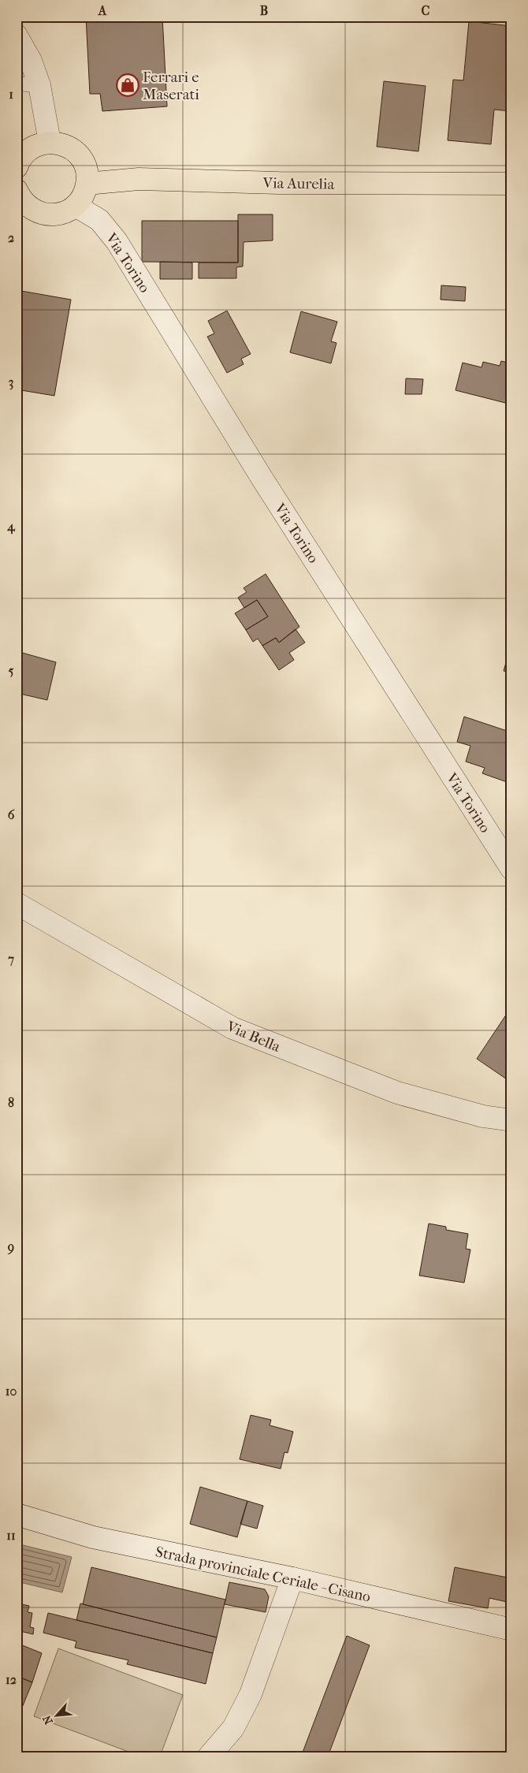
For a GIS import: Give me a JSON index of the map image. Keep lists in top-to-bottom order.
{
  "streets": {
    "main road": ["Via Aurelia"],
    "street": ["Via Torino", "Via Bella", "Strada provinciale Ceriale - Cisano"]
  },
  "places": {
    "shop": ["Ferrari e Maserati"]
  },
  "north": "bottom left",
  "grid": {
    "columns": ["A", "B", "C"],
    "rows": [
      "1",
      "2",
      "3",
      "4",
      "5",
      "6",
      "7",
      "8",
      "9",
      "10",
      "11",
      "12"
    ]
  }
}
